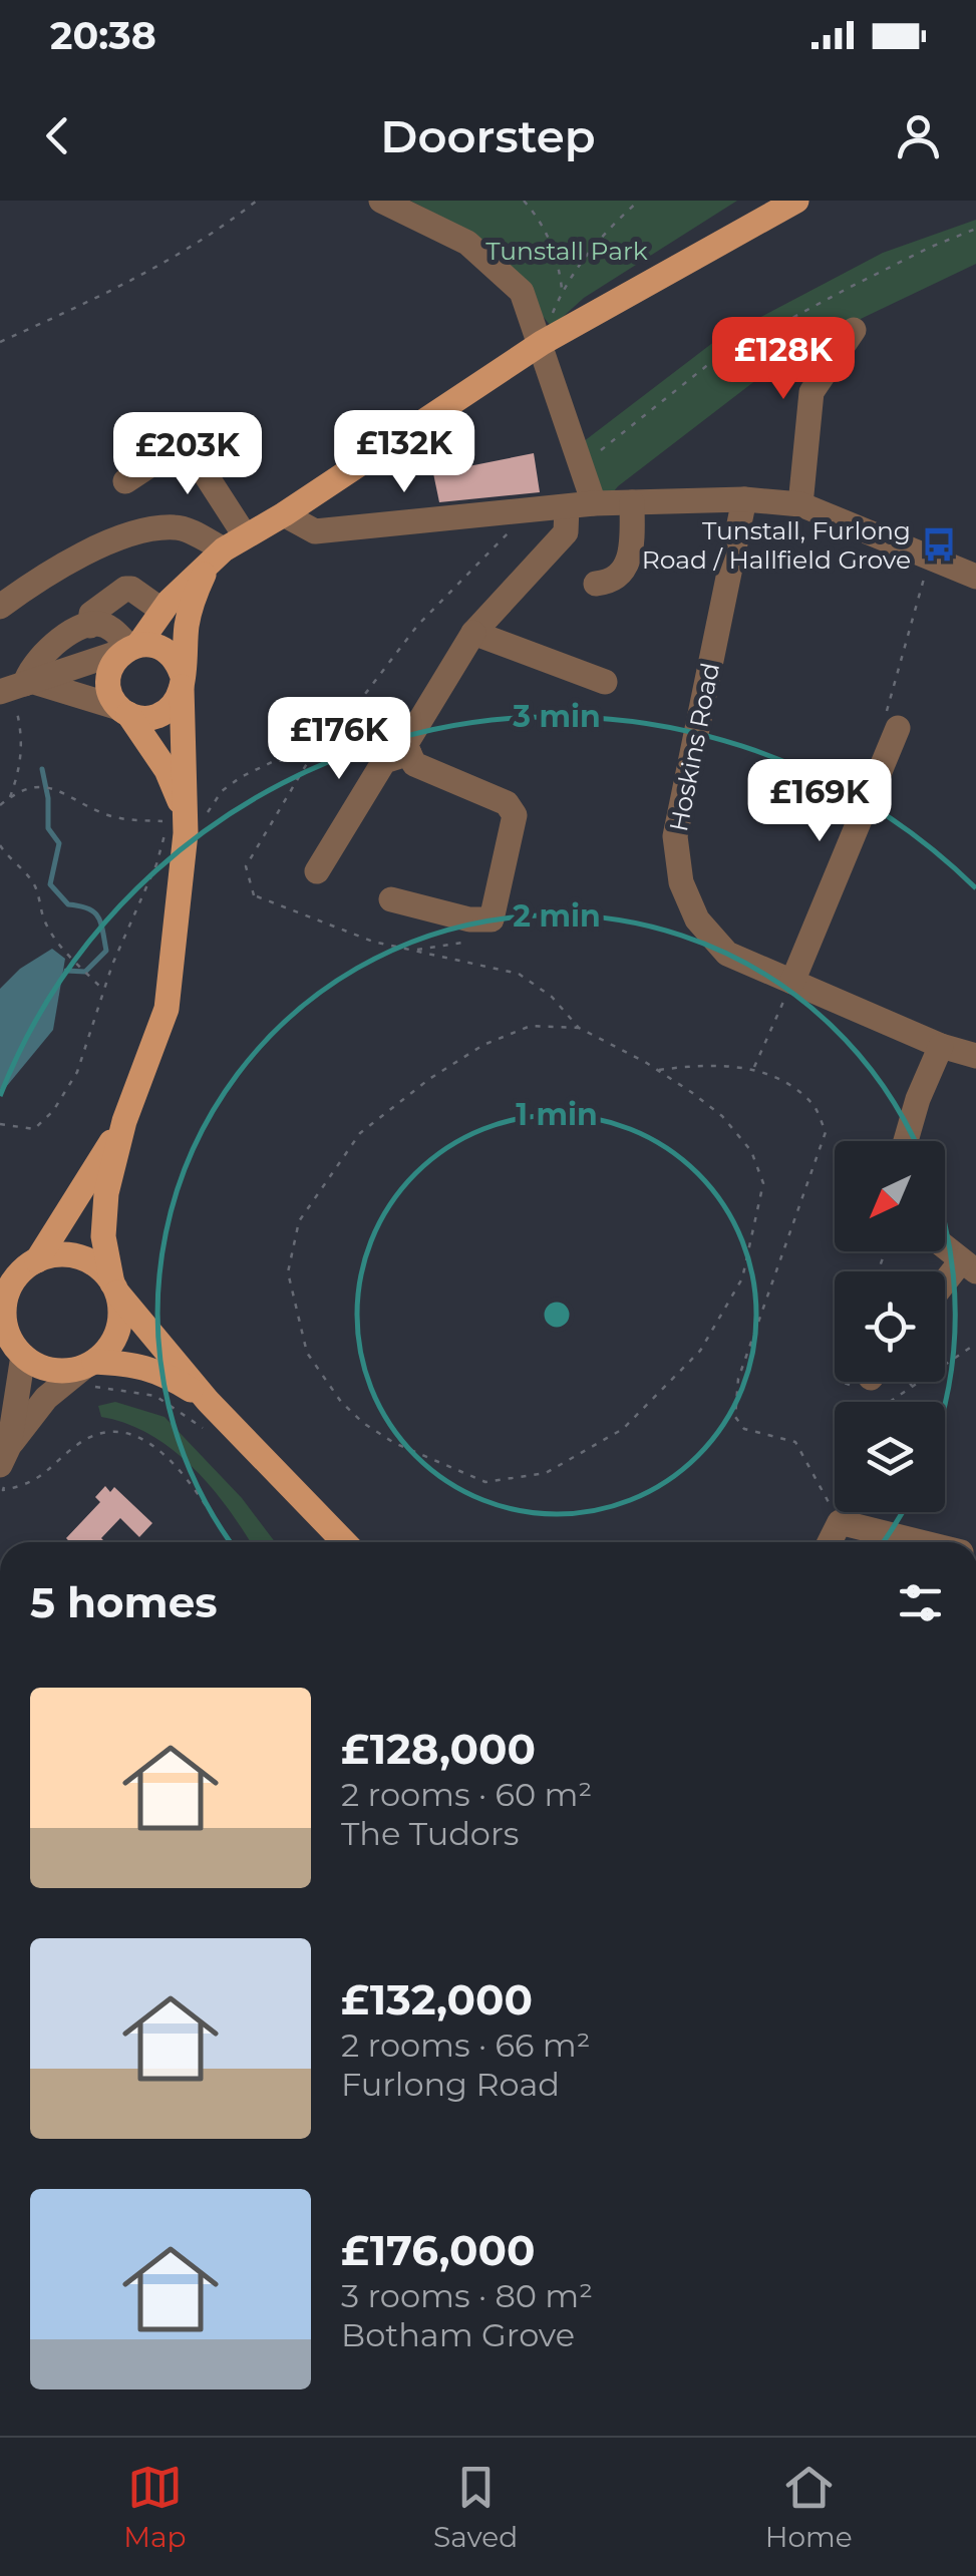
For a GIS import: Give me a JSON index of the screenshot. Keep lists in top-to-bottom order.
{
  "streets": {
    "street": ["Hoskins Road"]
  },
  "parks": ["Tunstall Park"],
  "places": {
    "bus stop": ["Tunstall, Furlong Road / Hallfield Grove"]
  },
  "north": "bottom left",
  "page": {
    "status": "20:38",
    "header": "Doorstep",
    "price": [
      "£128K",
      "£132K",
      "£203K",
      "£176K",
      "£169K"
    ],
    "heading": "5 homes",
    "list": [
      {
        "name": "£128,000",
        "note": "2 rooms · 60 m² · The Tudors"
      },
      {
        "name": "£132,000",
        "note": "2 rooms · 66 m² · Furlong Road"
      },
      {
        "name": "£176,000",
        "note": "3 rooms · 80 m² · Botham Grove"
      }
    ],
    "tabs": ["Map", "Saved", "Home"]
  },
  "rings": ["3 min", "2 min", "1 min"]
}
